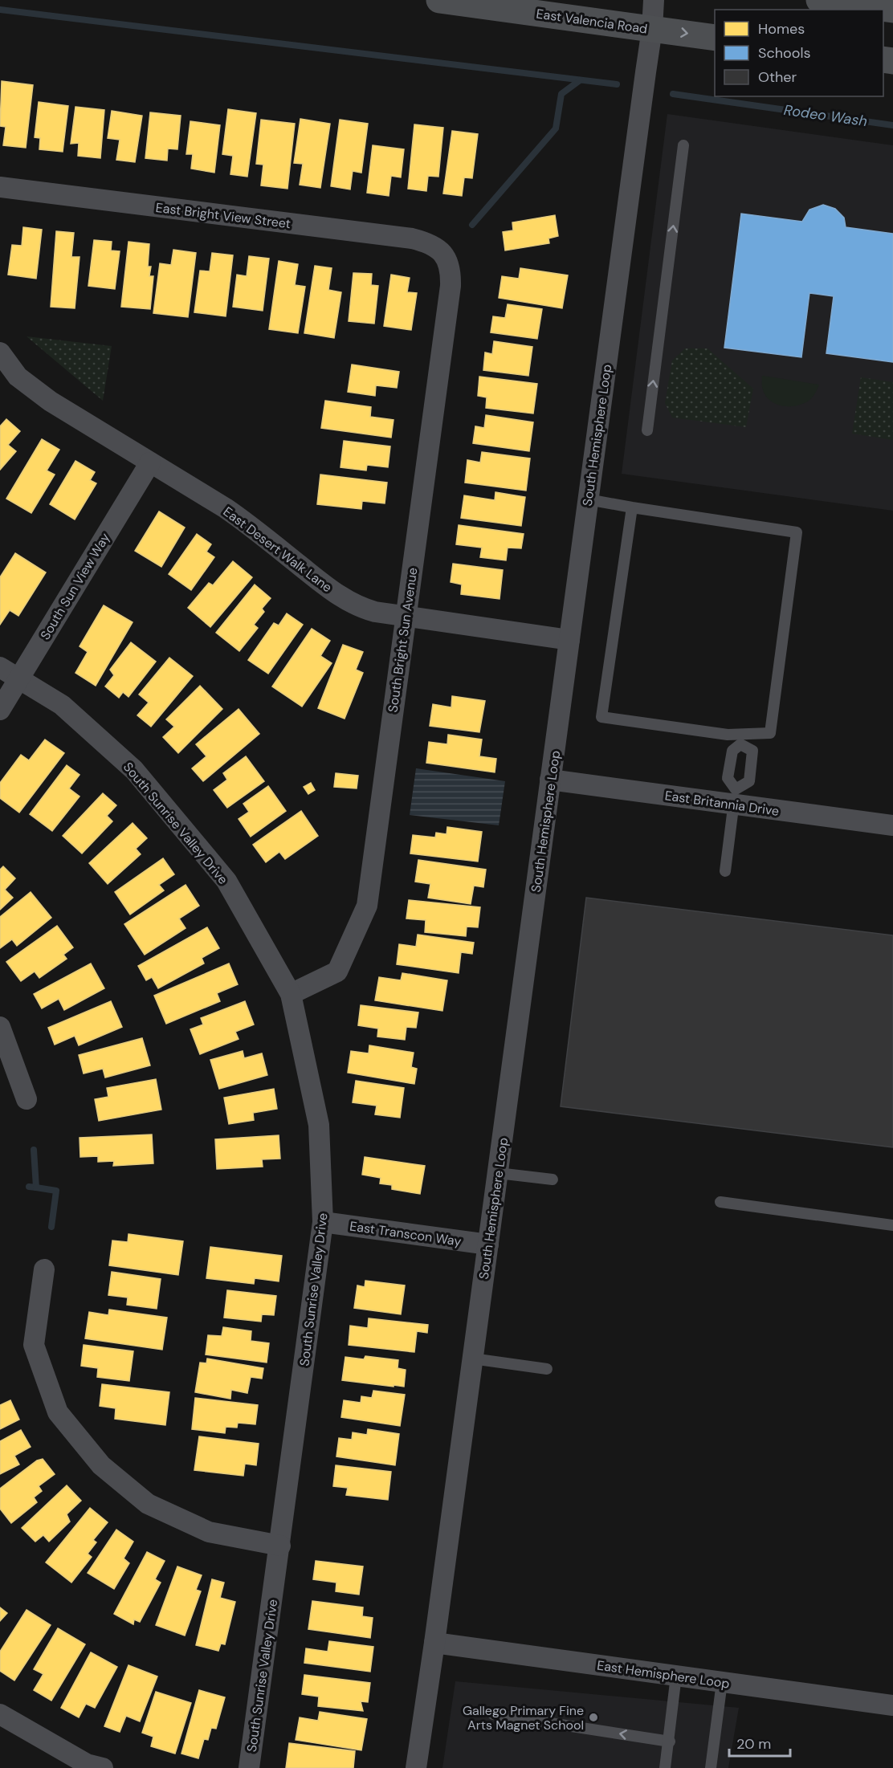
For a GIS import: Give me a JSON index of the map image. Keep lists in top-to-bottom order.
{
  "streets": {
    "main road": ["East Valencia Road"],
    "street": [
      "East Bright View Street",
      "South Hemisphere Loop",
      "East Desert Walk Lane",
      "South Sun View Way",
      "South Bright Sun Avenue",
      "East Britannia Drive",
      "South Sunrise Valley Drive",
      "East Transcon Way",
      "East Hemisphere Loop"
    ]
  },
  "crossings": [
    ["East Valencia Road", "South Hemisphere Loop"],
    ["East Bright View Street", "South Bright Sun Avenue"],
    ["South Hemisphere Loop", "East Desert Walk Lane"],
    ["South Hemisphere Loop", "East Britannia Drive"],
    ["South Hemisphere Loop", "East Transcon Way"],
    ["South Hemisphere Loop", "East Hemisphere Loop"],
    ["East Desert Walk Lane", "South Sun View Way"],
    ["East Desert Walk Lane", "South Bright Sun Avenue"],
    ["South Sun View Way", "South Sunrise Valley Drive"],
    ["South Bright Sun Avenue", "South Sunrise Valley Drive"],
    ["South Sunrise Valley Drive", "East Transcon Way"]
  ],
  "water": ["Rodeo Wash"],
  "places": ["Gallego Primary Fine Arts Magnet School"],
  "legend": ["Homes", "Schools", "Other"],
  "scale_bar": "20 m"
}
